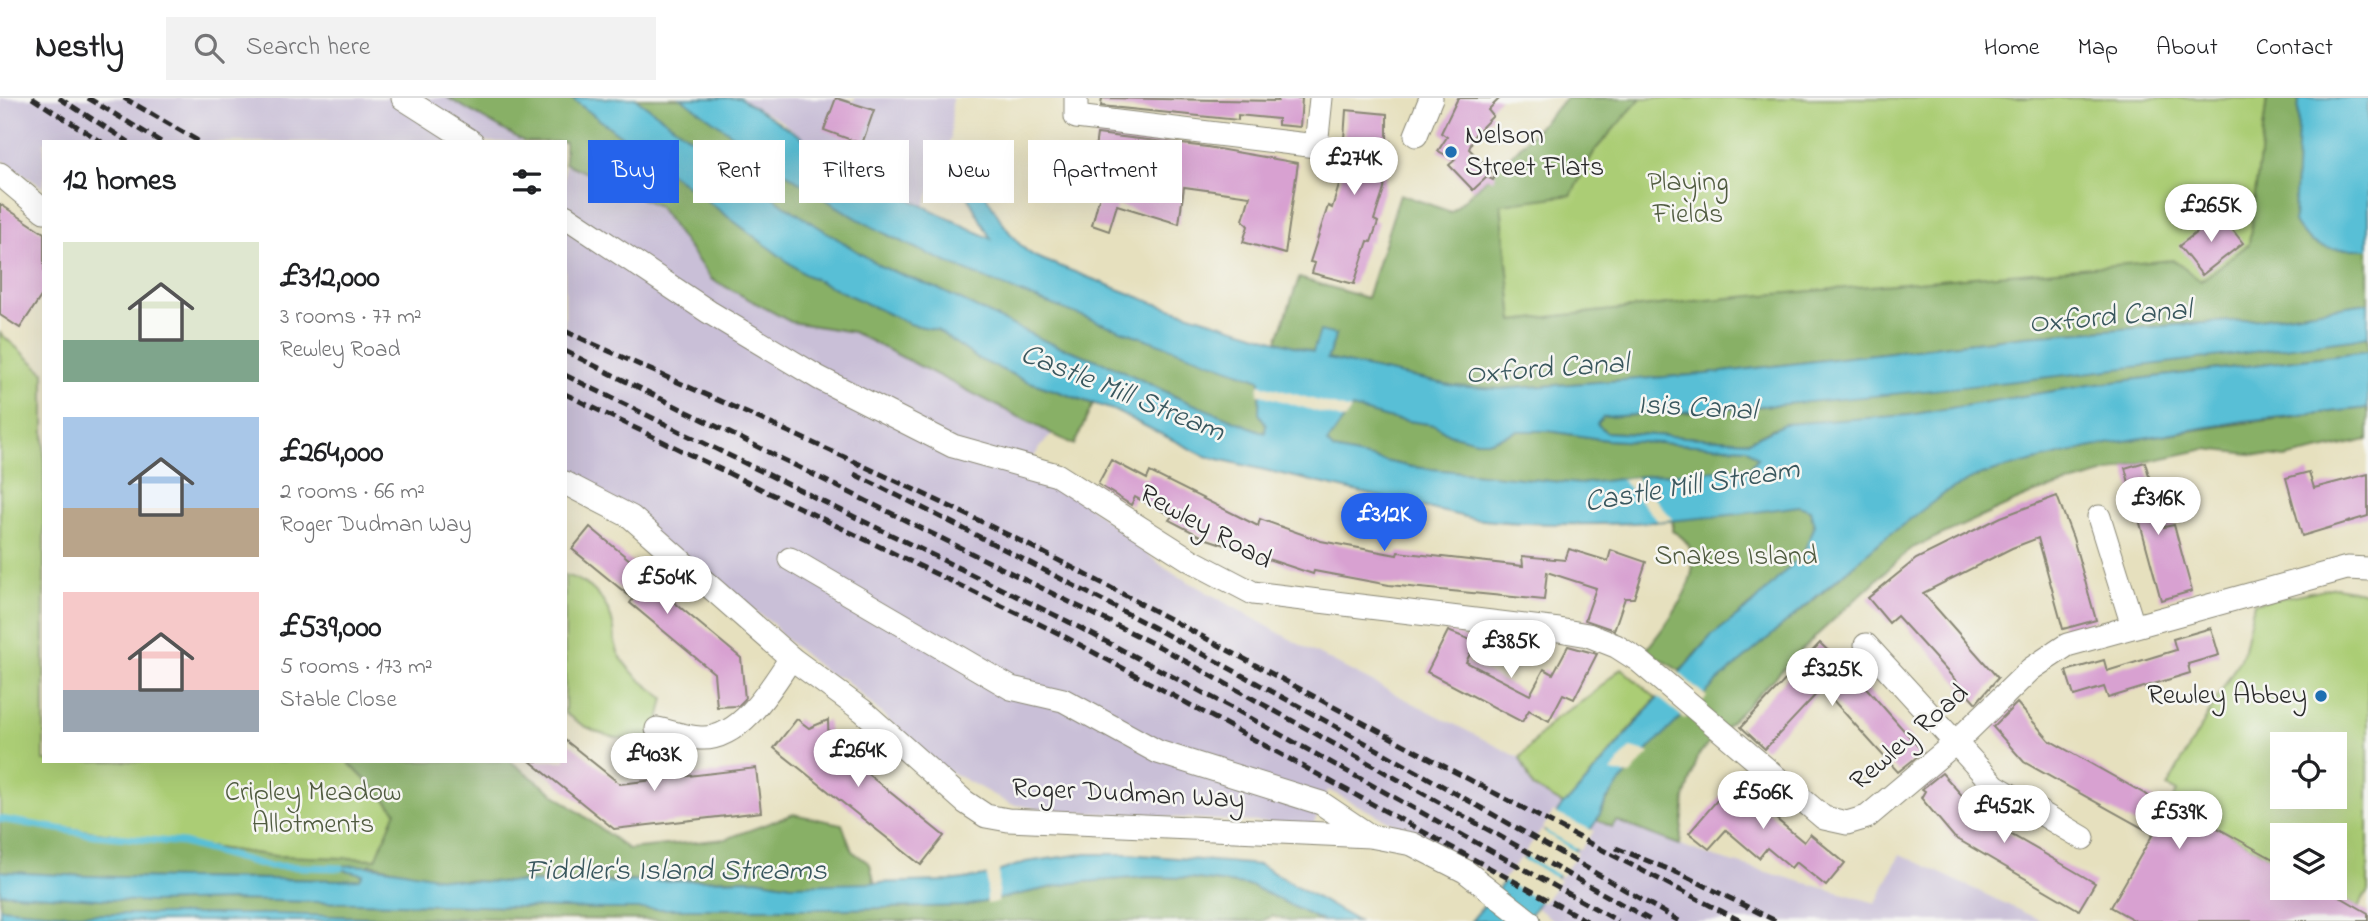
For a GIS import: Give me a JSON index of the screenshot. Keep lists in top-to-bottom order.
{
  "streets": {
    "street": ["Rewley Road", "Roger Dudman Way"]
  },
  "water": [
    "Oxford Canal",
    "Castle Mill Stream",
    "Isis Canal",
    "Fiddler's Island Streams"
  ],
  "parks": ["Playing Fields", "Snakes Island", "Cripley Meadow Allotments"],
  "places": ["Nelson Street Flats", "Rewley Abbey"],
  "page": {
    "header": "Nestly",
    "search": "Search here",
    "nav": [
      "Home",
      "Map",
      "About",
      "Contact"
    ],
    "price": [
      "£274K",
      "£265K",
      "£316K",
      "£312K",
      "£504K",
      "£385K",
      "£325K",
      "£264K",
      "£403K",
      "£506K",
      "£452K",
      "£539K"
    ],
    "chip": [
      "Buy",
      "Rent",
      "Filters",
      "New",
      "Apartment"
    ],
    "heading": "12 homes",
    "list": [
      {
        "name": "£312,000",
        "note": "3 rooms · 77 m² · Rewley Road"
      },
      {
        "name": "£264,000",
        "note": "2 rooms · 66 m² · Roger Dudman Way"
      },
      {
        "name": "£539,000",
        "note": "5 rooms · 173 m² · Stable Close"
      }
    ]
  }
}
